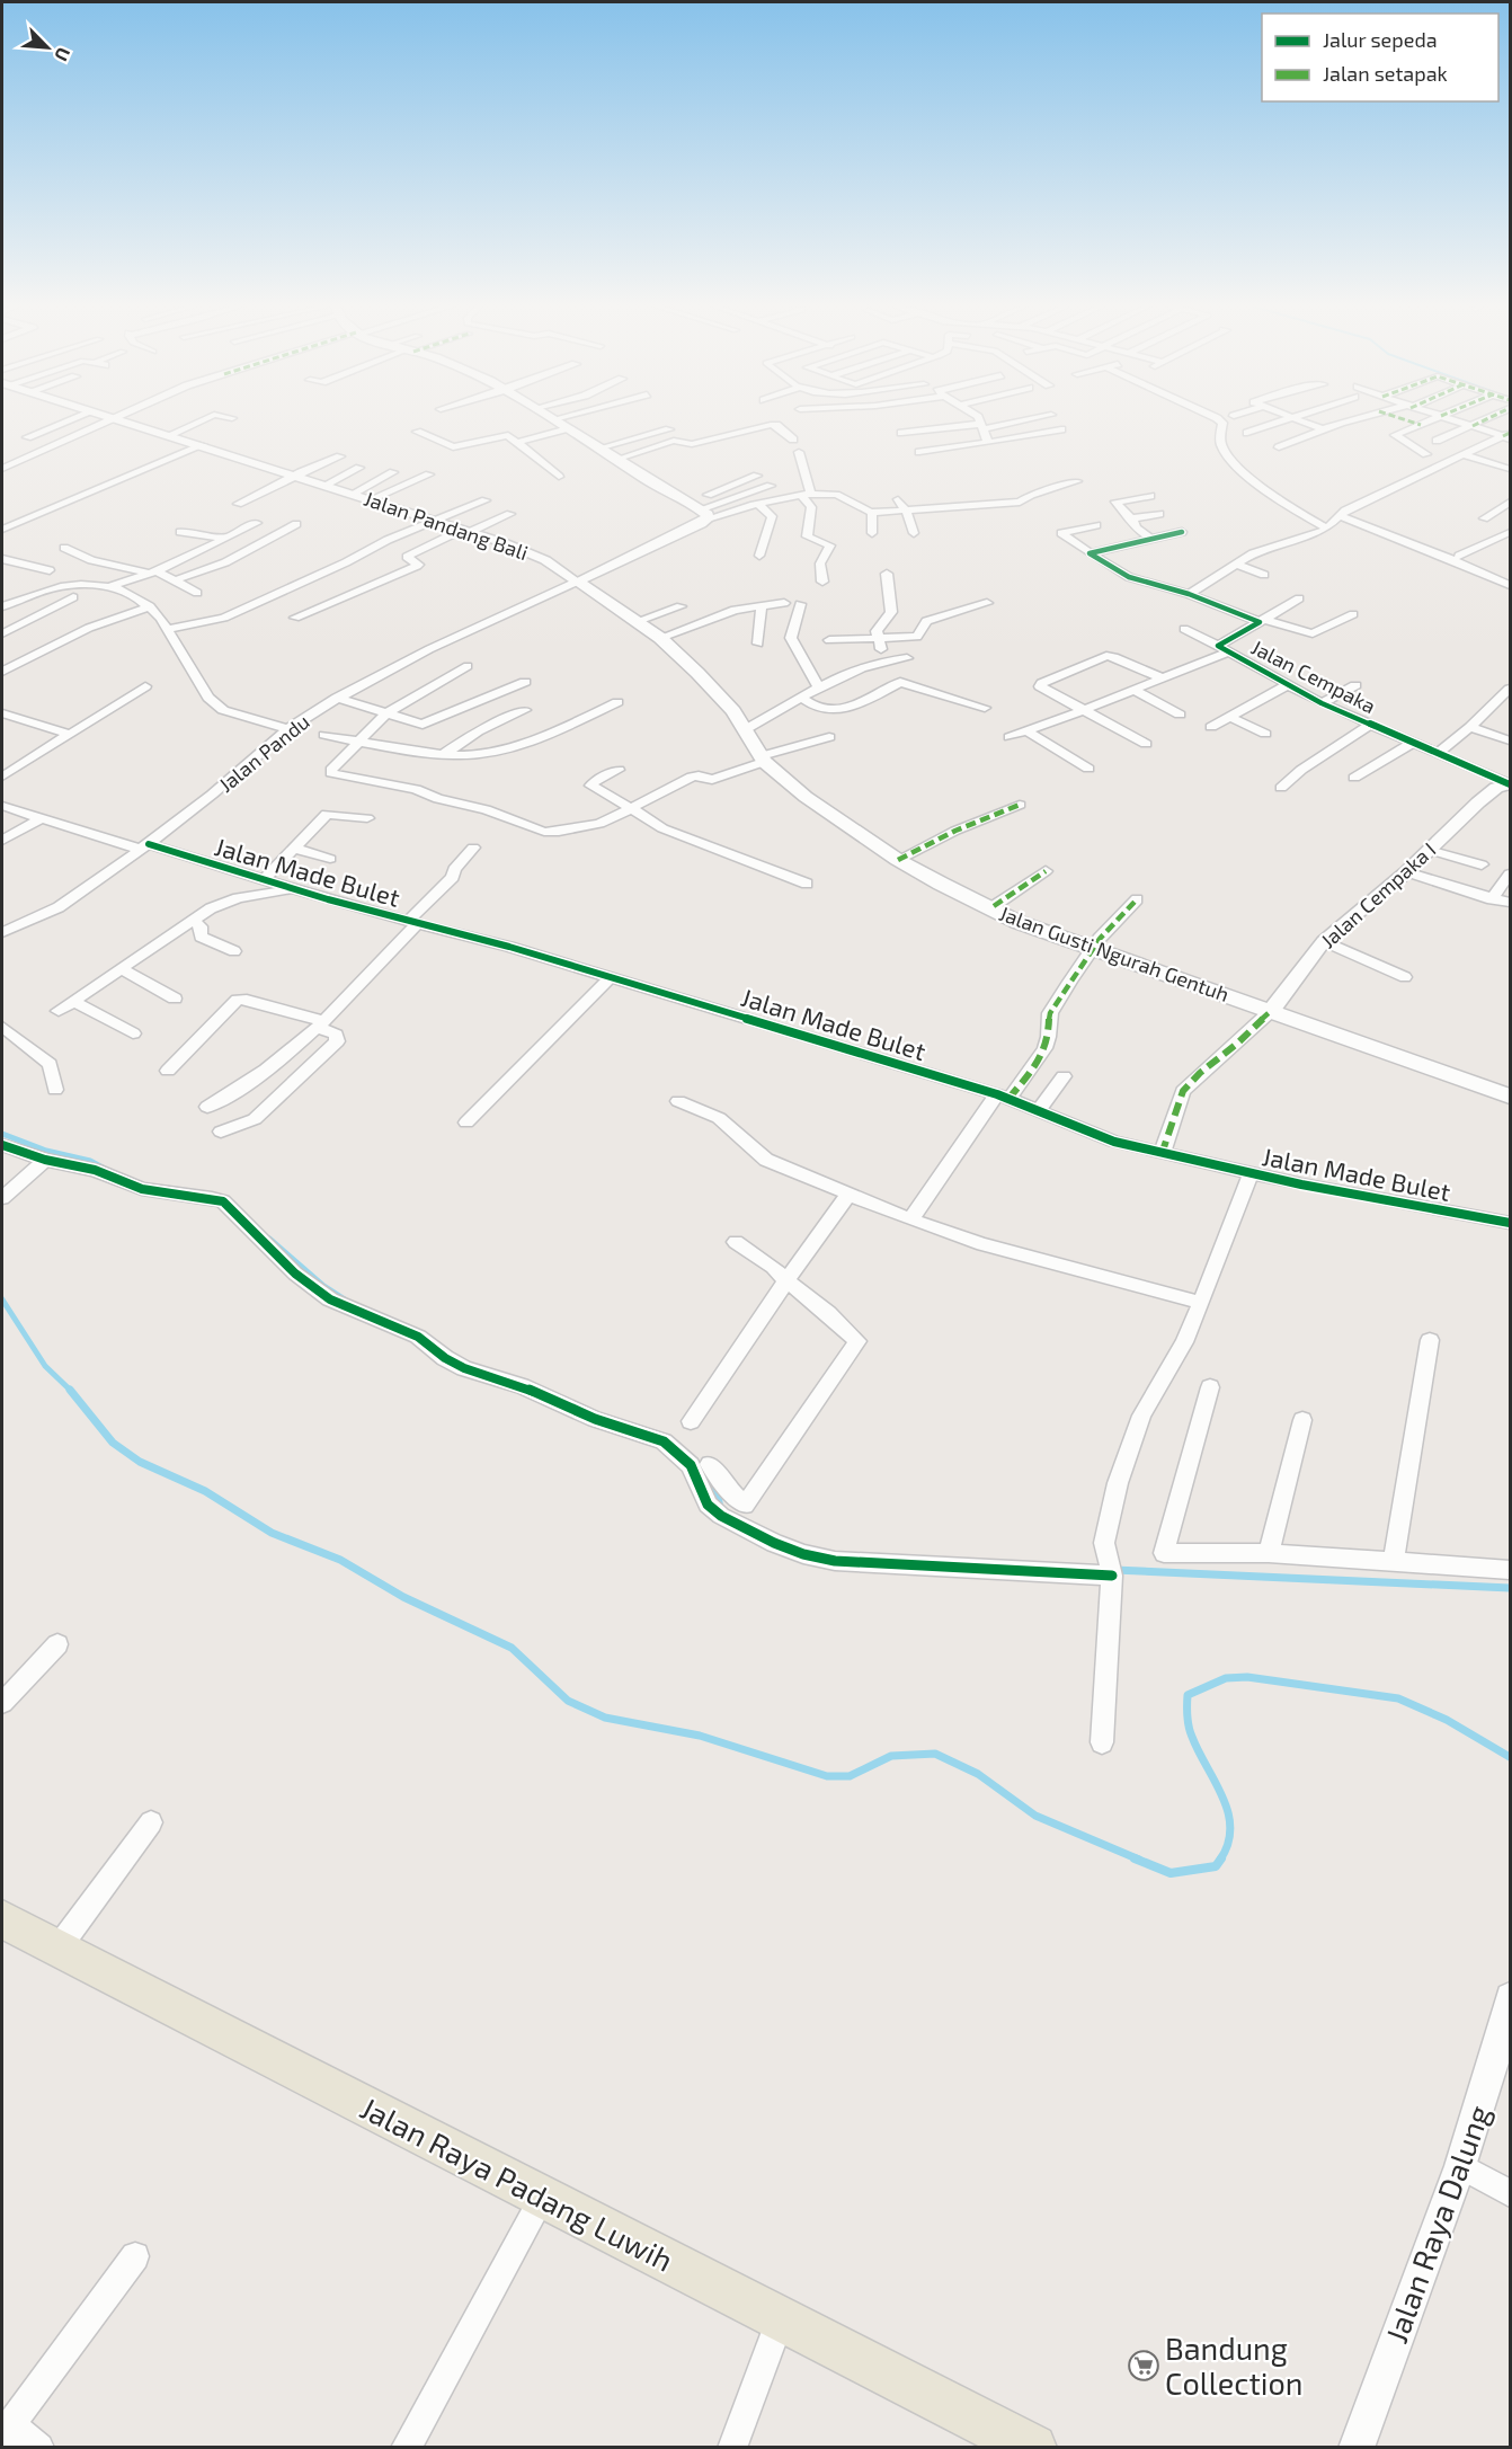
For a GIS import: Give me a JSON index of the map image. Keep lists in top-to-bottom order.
{
  "streets": {
    "main road": ["Jalan Pandu", "Jalan Gusti Ngurah Gentuh", "Jalan Raya Padang Luwih"],
    "street": [
      "Jalan Pandang Bali",
      "Jalan Cempaka",
      "Jalan Made Bulet",
      "Jalan Cempaka I",
      "Jalan Raya Dalung"
    ]
  },
  "crossings": [
    ["Jalan Pandang Bali", "Jalan Pandu"],
    ["Jalan Pandang Bali", "Jalan Gusti Ngurah Gentuh"],
    ["Jalan Cempaka", "Jalan Cempaka I"],
    ["Jalan Pandu", "Jalan Made Bulet"],
    ["Jalan Pandu", "Jalan Gusti Ngurah Gentuh"],
    ["Jalan Cempaka I", "Jalan Gusti Ngurah Gentuh"]
  ],
  "places": {
    "supermarket": ["Bandung Collection"]
  },
  "legend": ["Jalur sepeda", "Jalan setapak"],
  "north": "bottom right"
}
